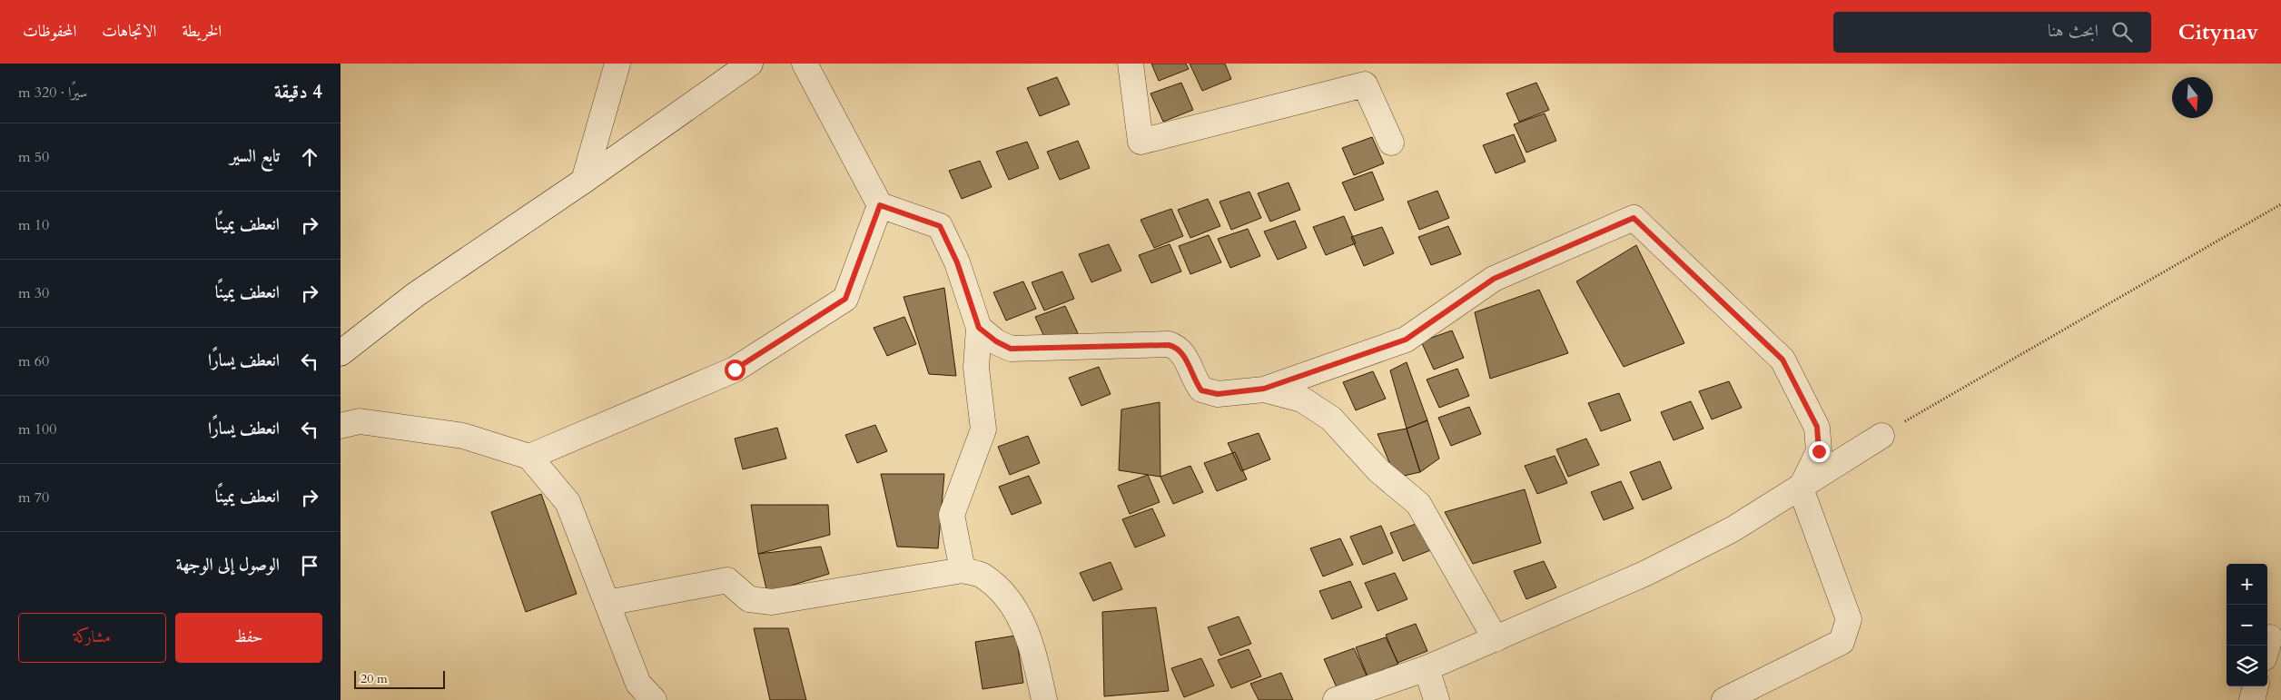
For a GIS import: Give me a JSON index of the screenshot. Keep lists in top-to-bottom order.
{
  "scale_bar": "20 m",
  "north": "bottom",
  "page": {
    "header": "Citynav",
    "search": "ابحث هنا",
    "nav": ["الخريطة", "الاتجاهات", "المحفوظات"],
    "heading": ["4 دقيقة", "سيرًا · 320 m"],
    "list": [
      ["تابع السير", "50 m"],
      ["انعطف يمينًا", "10 m"],
      ["انعطف يمينًا", "30 m"],
      ["انعطف يسارًا", "60 m"],
      ["انعطف يسارًا", "100 m"],
      ["انعطف يمينًا", "70 m"],
      "الوصول إلى الوجهة"
    ],
    "map_buttons": ["+", "−"],
    "buttons": ["حفظ", "مشاركة"],
    "scale": "20 m"
  }
}
